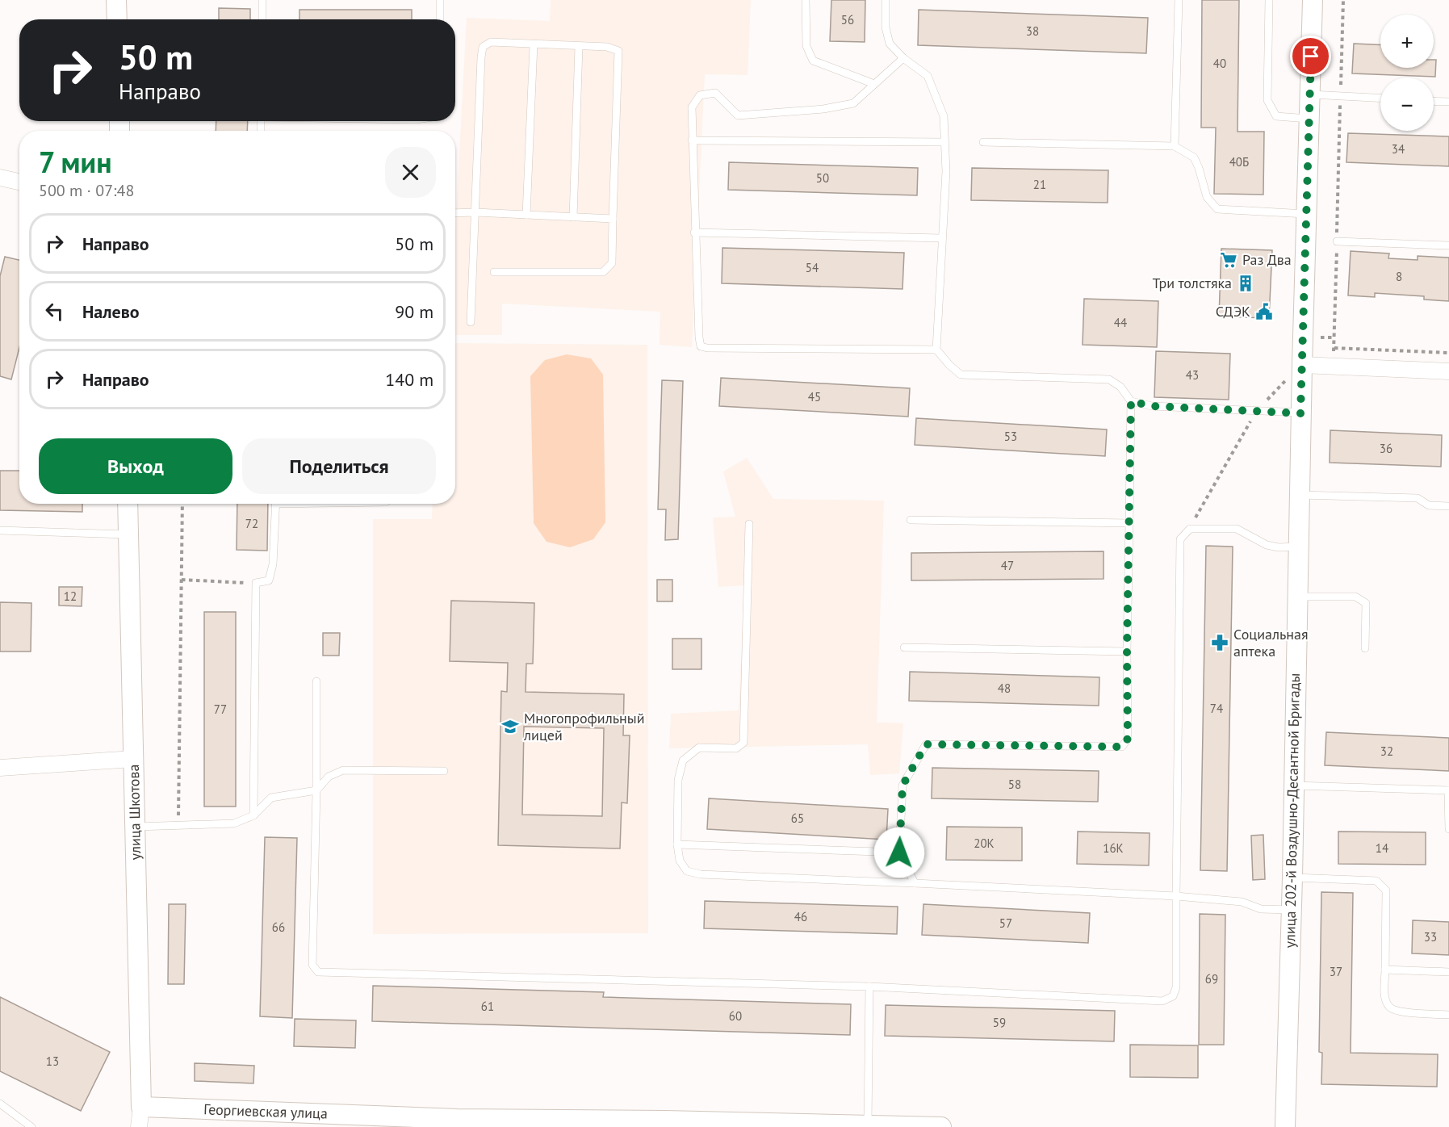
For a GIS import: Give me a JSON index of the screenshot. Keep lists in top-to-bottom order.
{
  "streets": {
    "street": ["улица 202-й Воздушно-Десантной Бригады", "улица Шкотова", "Георгиевская улица"]
  },
  "crossings": [
    ["улица Шкотова", "Георгиевская улица"]
  ],
  "places": {
    "supermarket": ["Раз Два"],
    "building": ["Три толстяка"],
    "public building": ["СДЭК"],
    "pharmacy": ["Социальная аптека"],
    "school or university": ["Многопрофильный лицей"]
  },
  "house_numbers": [
    "56",
    "38",
    "40",
    "34",
    "40Б",
    "50",
    "21",
    "54",
    "8",
    "44",
    "43",
    "45",
    "53",
    "36",
    "72",
    "47",
    "12",
    "48",
    "74",
    "77",
    "32",
    "58",
    "65",
    "20К",
    "16К",
    "14",
    "46",
    "57",
    "66",
    "33",
    "37",
    "69",
    "61",
    "60",
    "59",
    "13"
  ],
  "page": {
    "map_buttons": ["+", "−"],
    "turn": ["50 m", "Направо"],
    "heading": ["7 мин", "500 m · 07:48"],
    "list": [
      {
        "name": "Направо",
        "value": "50 m"
      },
      {
        "name": "Налево",
        "value": "90 m"
      },
      {
        "name": "Направо",
        "value": "140 m"
      }
    ],
    "buttons": ["Выход", "Поделиться"]
  }
}
